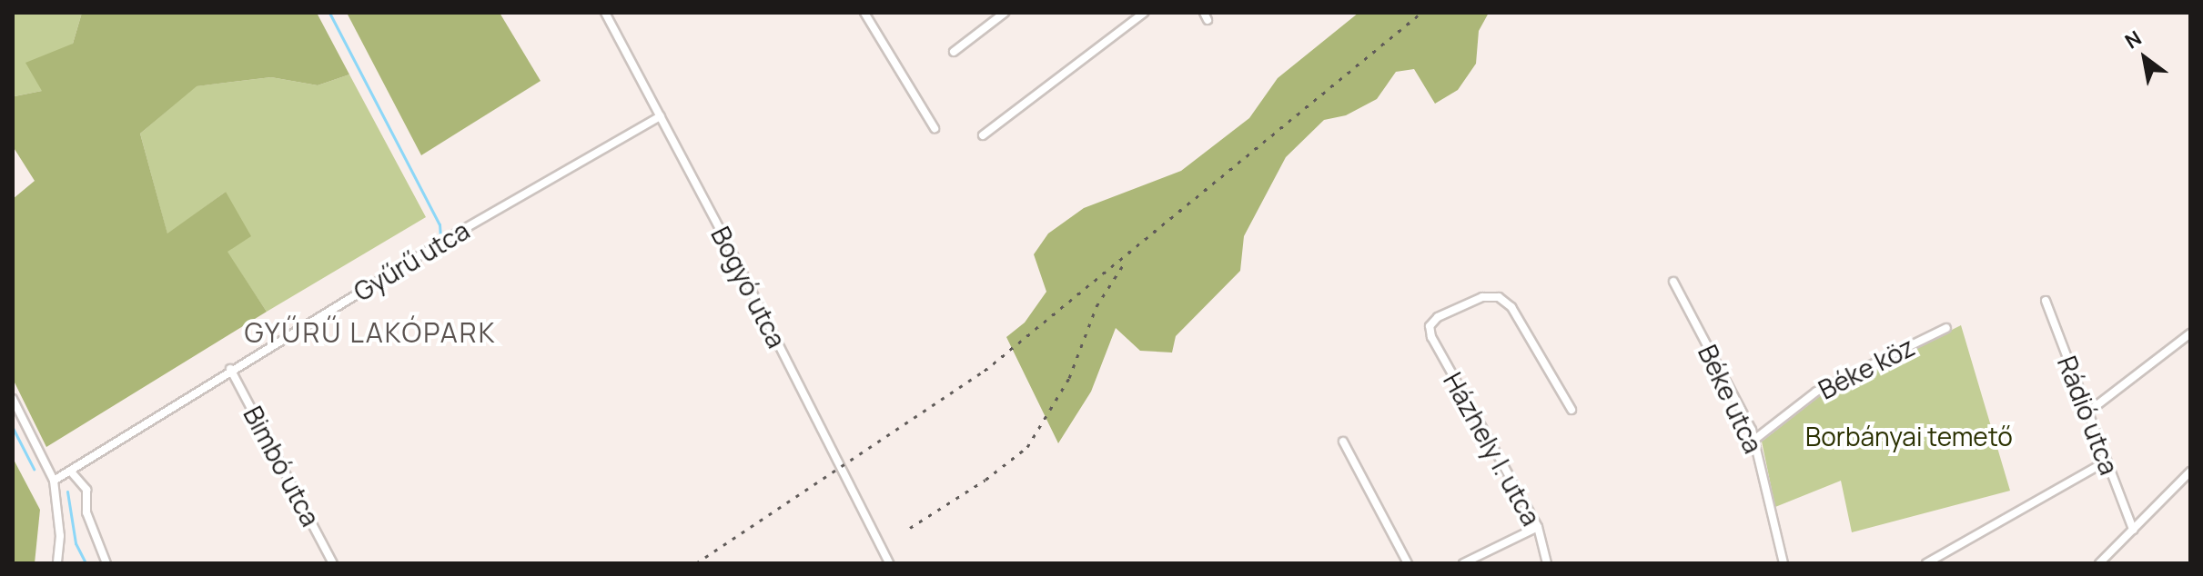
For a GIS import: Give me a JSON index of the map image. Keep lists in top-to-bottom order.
{
  "streets": {
    "street": [
      "Gyűrű utca",
      "Bogyó utca",
      "Béke köz",
      "Béke utca",
      "Rádió utca",
      "Házhely I. utca",
      "Bimbó utca"
    ]
  },
  "crossings": [
    ["Gyűrű utca", "Bogyó utca"],
    ["Gyűrű utca", "Bimbó utca"],
    ["Béke köz", "Béke utca"]
  ],
  "districts": ["GYŰRŰ LAKÓPARK"],
  "parks": ["Borbányai temető"],
  "north": "top left"
}
